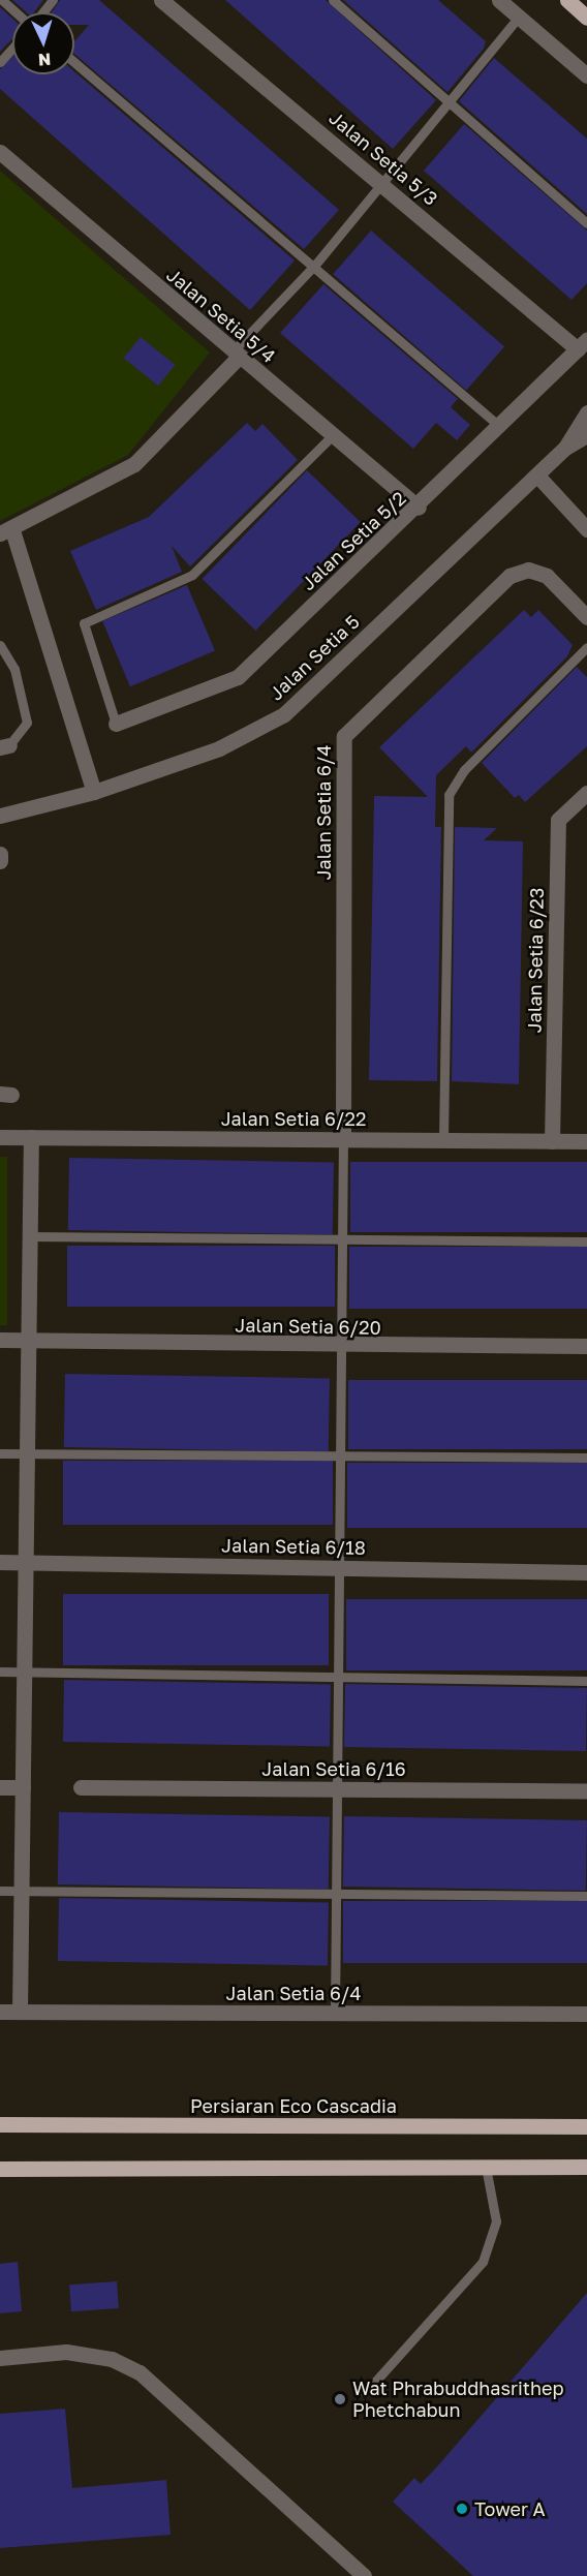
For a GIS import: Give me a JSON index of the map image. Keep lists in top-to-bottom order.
{
  "streets": {
    "main road": ["Persiaran Eco Cascadia"],
    "street": [
      "Jalan Setia 5/3",
      "Jalan Setia 5/4",
      "Jalan Setia 5/2",
      "Jalan Setia 5",
      "Jalan Setia 6/4",
      "Jalan Setia 6/23",
      "Jalan Setia 6/22",
      "Jalan Setia 6/20",
      "Jalan Setia 6/18",
      "Jalan Setia 6/16"
    ]
  },
  "crossings": [
    ["Jalan Setia 5/3", "Jalan Setia 5/2"],
    ["Jalan Setia 5/4", "Jalan Setia 5/2"],
    ["Jalan Setia 6/4", "Jalan Setia 6/22"],
    ["Jalan Setia 6/23", "Jalan Setia 6/22"]
  ],
  "places": ["Wat Phrabuddhasrithep Phetchabun", "Tower A"],
  "north": "bottom"
}
